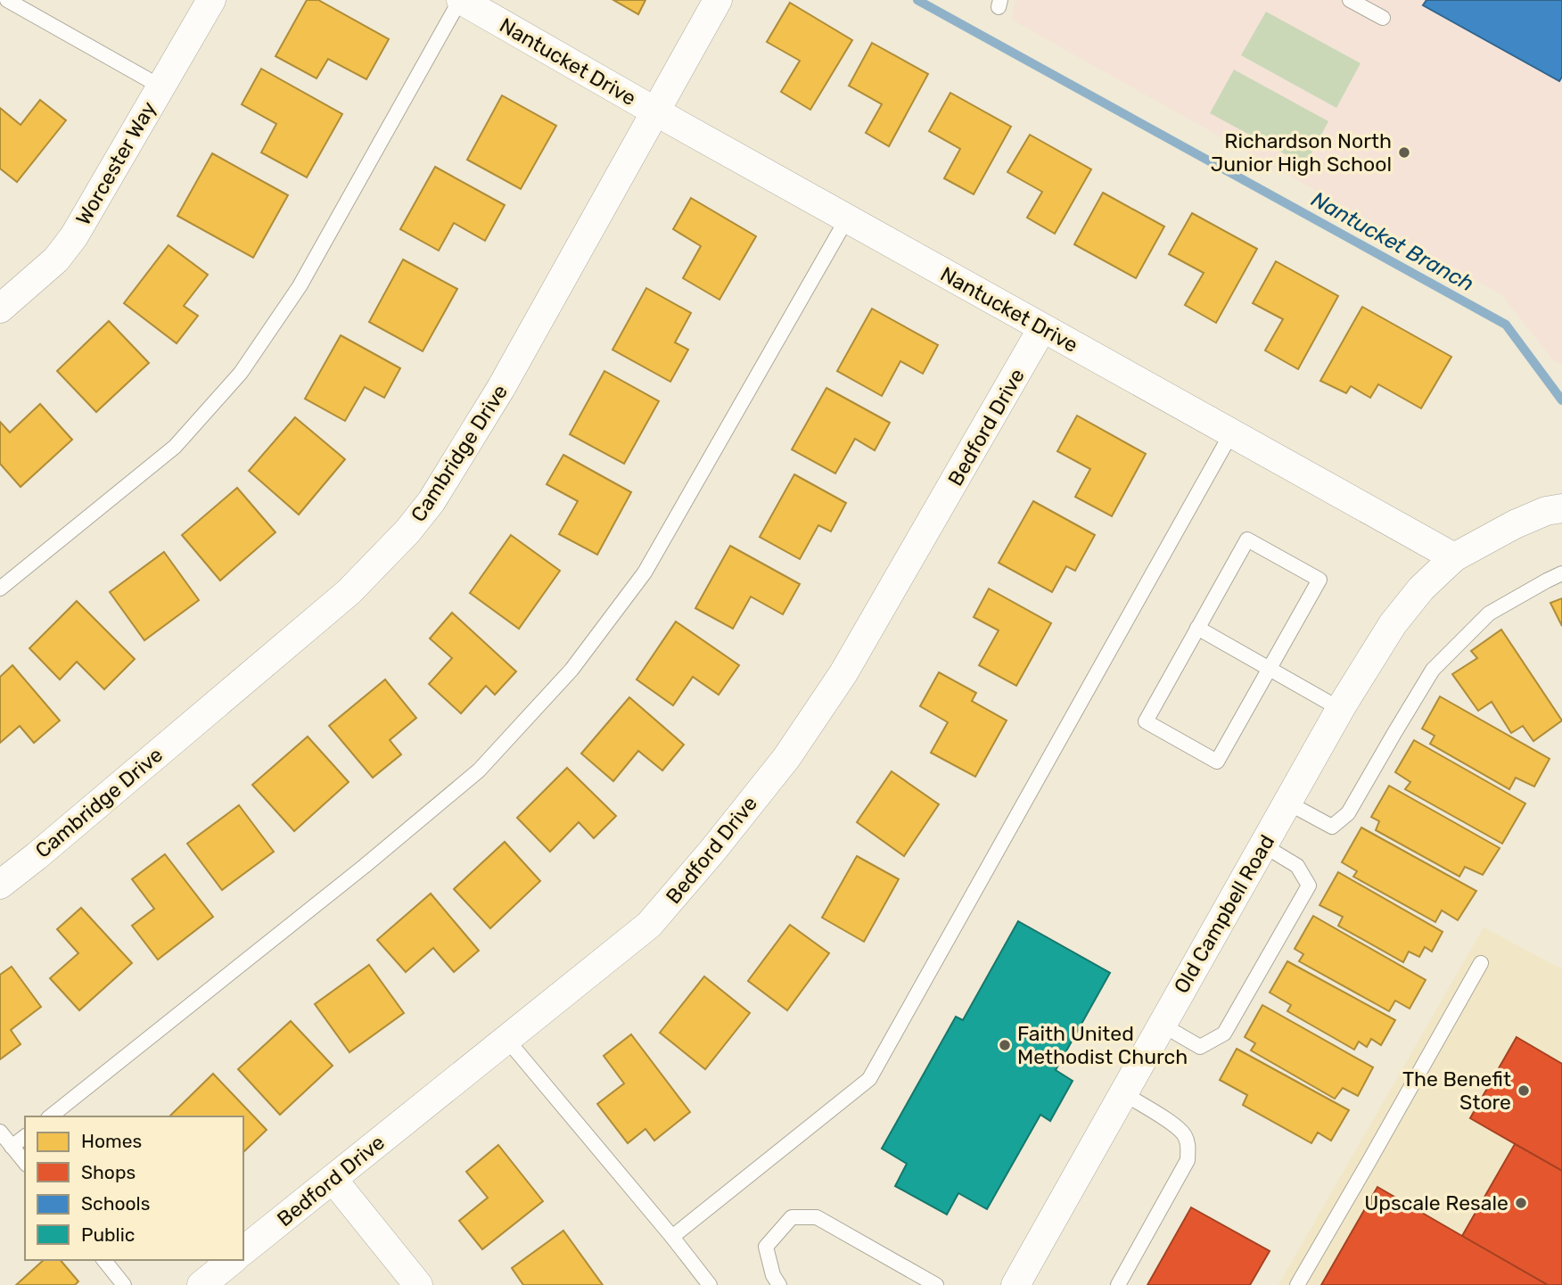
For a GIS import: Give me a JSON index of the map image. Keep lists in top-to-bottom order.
{
  "streets": {
    "street": [
      "Nantucket Drive",
      "Worcester Way",
      "Bedford Drive",
      "Cambridge Drive",
      "Old Campbell Road"
    ]
  },
  "crossings": [
    ["Nantucket Drive", "Bedford Drive"],
    ["Nantucket Drive", "Cambridge Drive"],
    ["Nantucket Drive", "Old Campbell Road"]
  ],
  "water": ["Nantucket Branch"],
  "places": [
    "Richardson North Junior High School",
    "Faith United Methodist Church",
    "The Benefit Store",
    "Upscale Resale"
  ],
  "legend": [
    "Homes",
    "Shops",
    "Schools",
    "Public"
  ]
}
